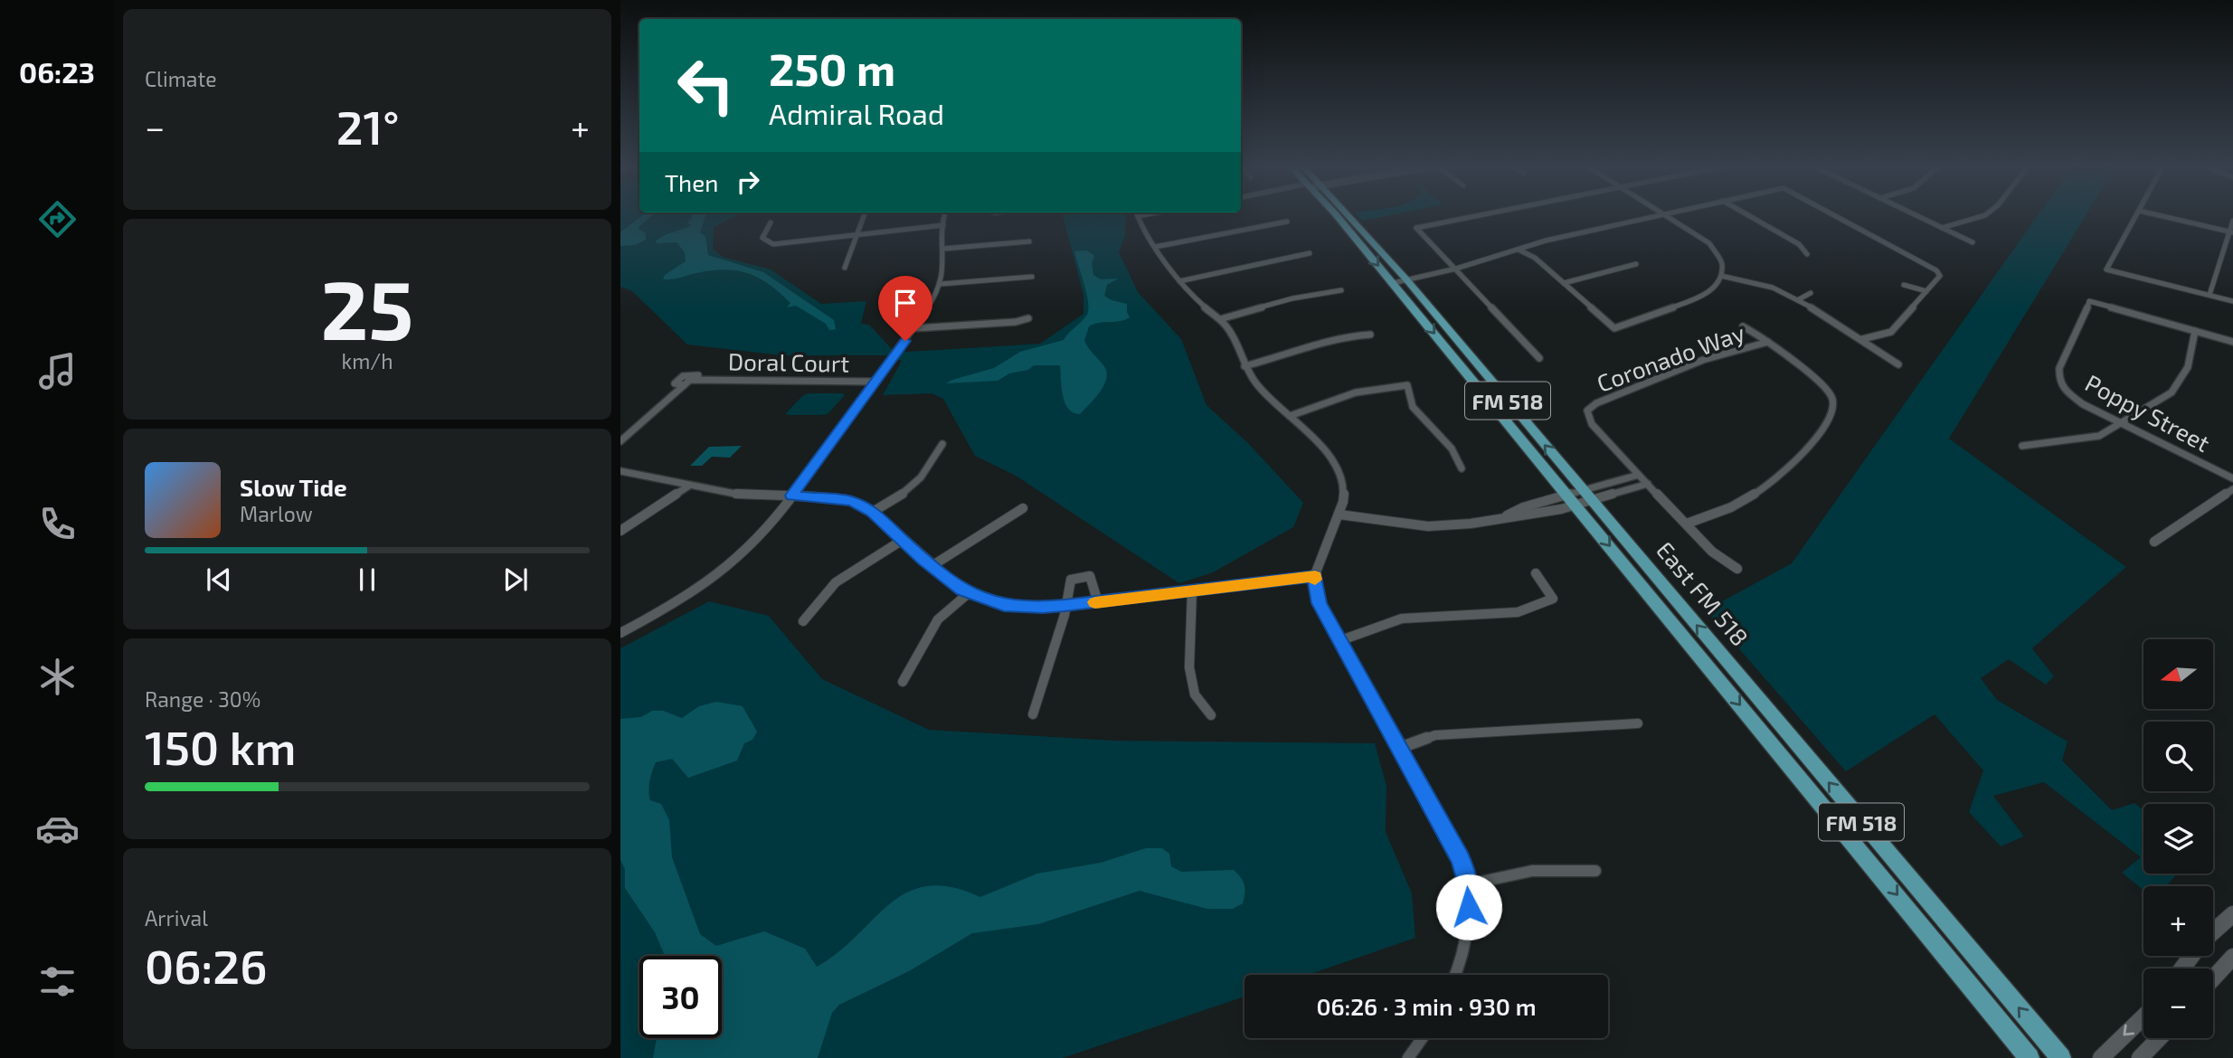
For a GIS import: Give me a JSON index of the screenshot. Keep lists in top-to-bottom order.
{
  "streets": {
    "main road": ["FM 518", "East FM 518"],
    "street": ["Coronado Way", "Doral Court", "Poppy Street"]
  },
  "north": "left",
  "page": {
    "tabs": "06:23",
    "tile": [
      "Climate",
      ["25", "km/h"],
      ["Range · 30%", "150 km"],
      ["Arrival", "06:26"]
    ],
    "turn": ["250 m", "Admiral Road"],
    "heat": ["−", "21°", "+"],
    "then": "Then",
    "song": ["Slow Tide", "Marlow"],
    "map_buttons": ["+", "−"],
    "limit": "30",
    "trip": "06:26 · 3 min · 930 m"
  }
}
